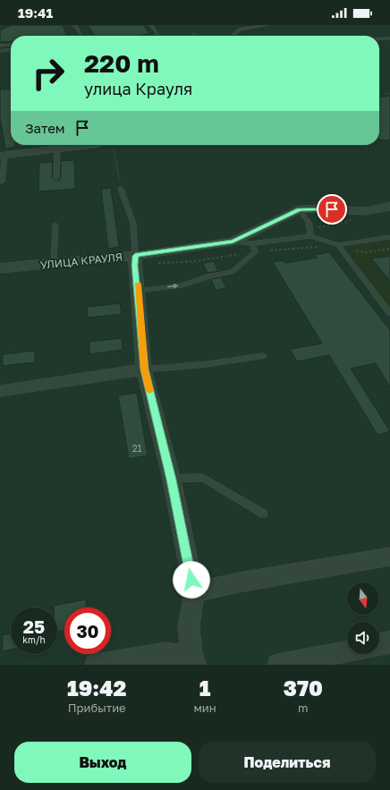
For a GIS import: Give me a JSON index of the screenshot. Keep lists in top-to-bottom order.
{
  "streets": {
    "street": ["УЛИЦА КРАУЛЯ"]
  },
  "house_numbers": ["21"],
  "north": "bottom",
  "page": {
    "status": "19:41",
    "turn": ["220 m", "улица Крауля"],
    "then": "Затем",
    "speed": "25 km/h",
    "limit": "30",
    "eta": [
      "19:42",
      "Прибытие",
      "1",
      "мин",
      "370",
      "m"
    ],
    "buttons": ["Выход", "Поделиться"]
  }
}
